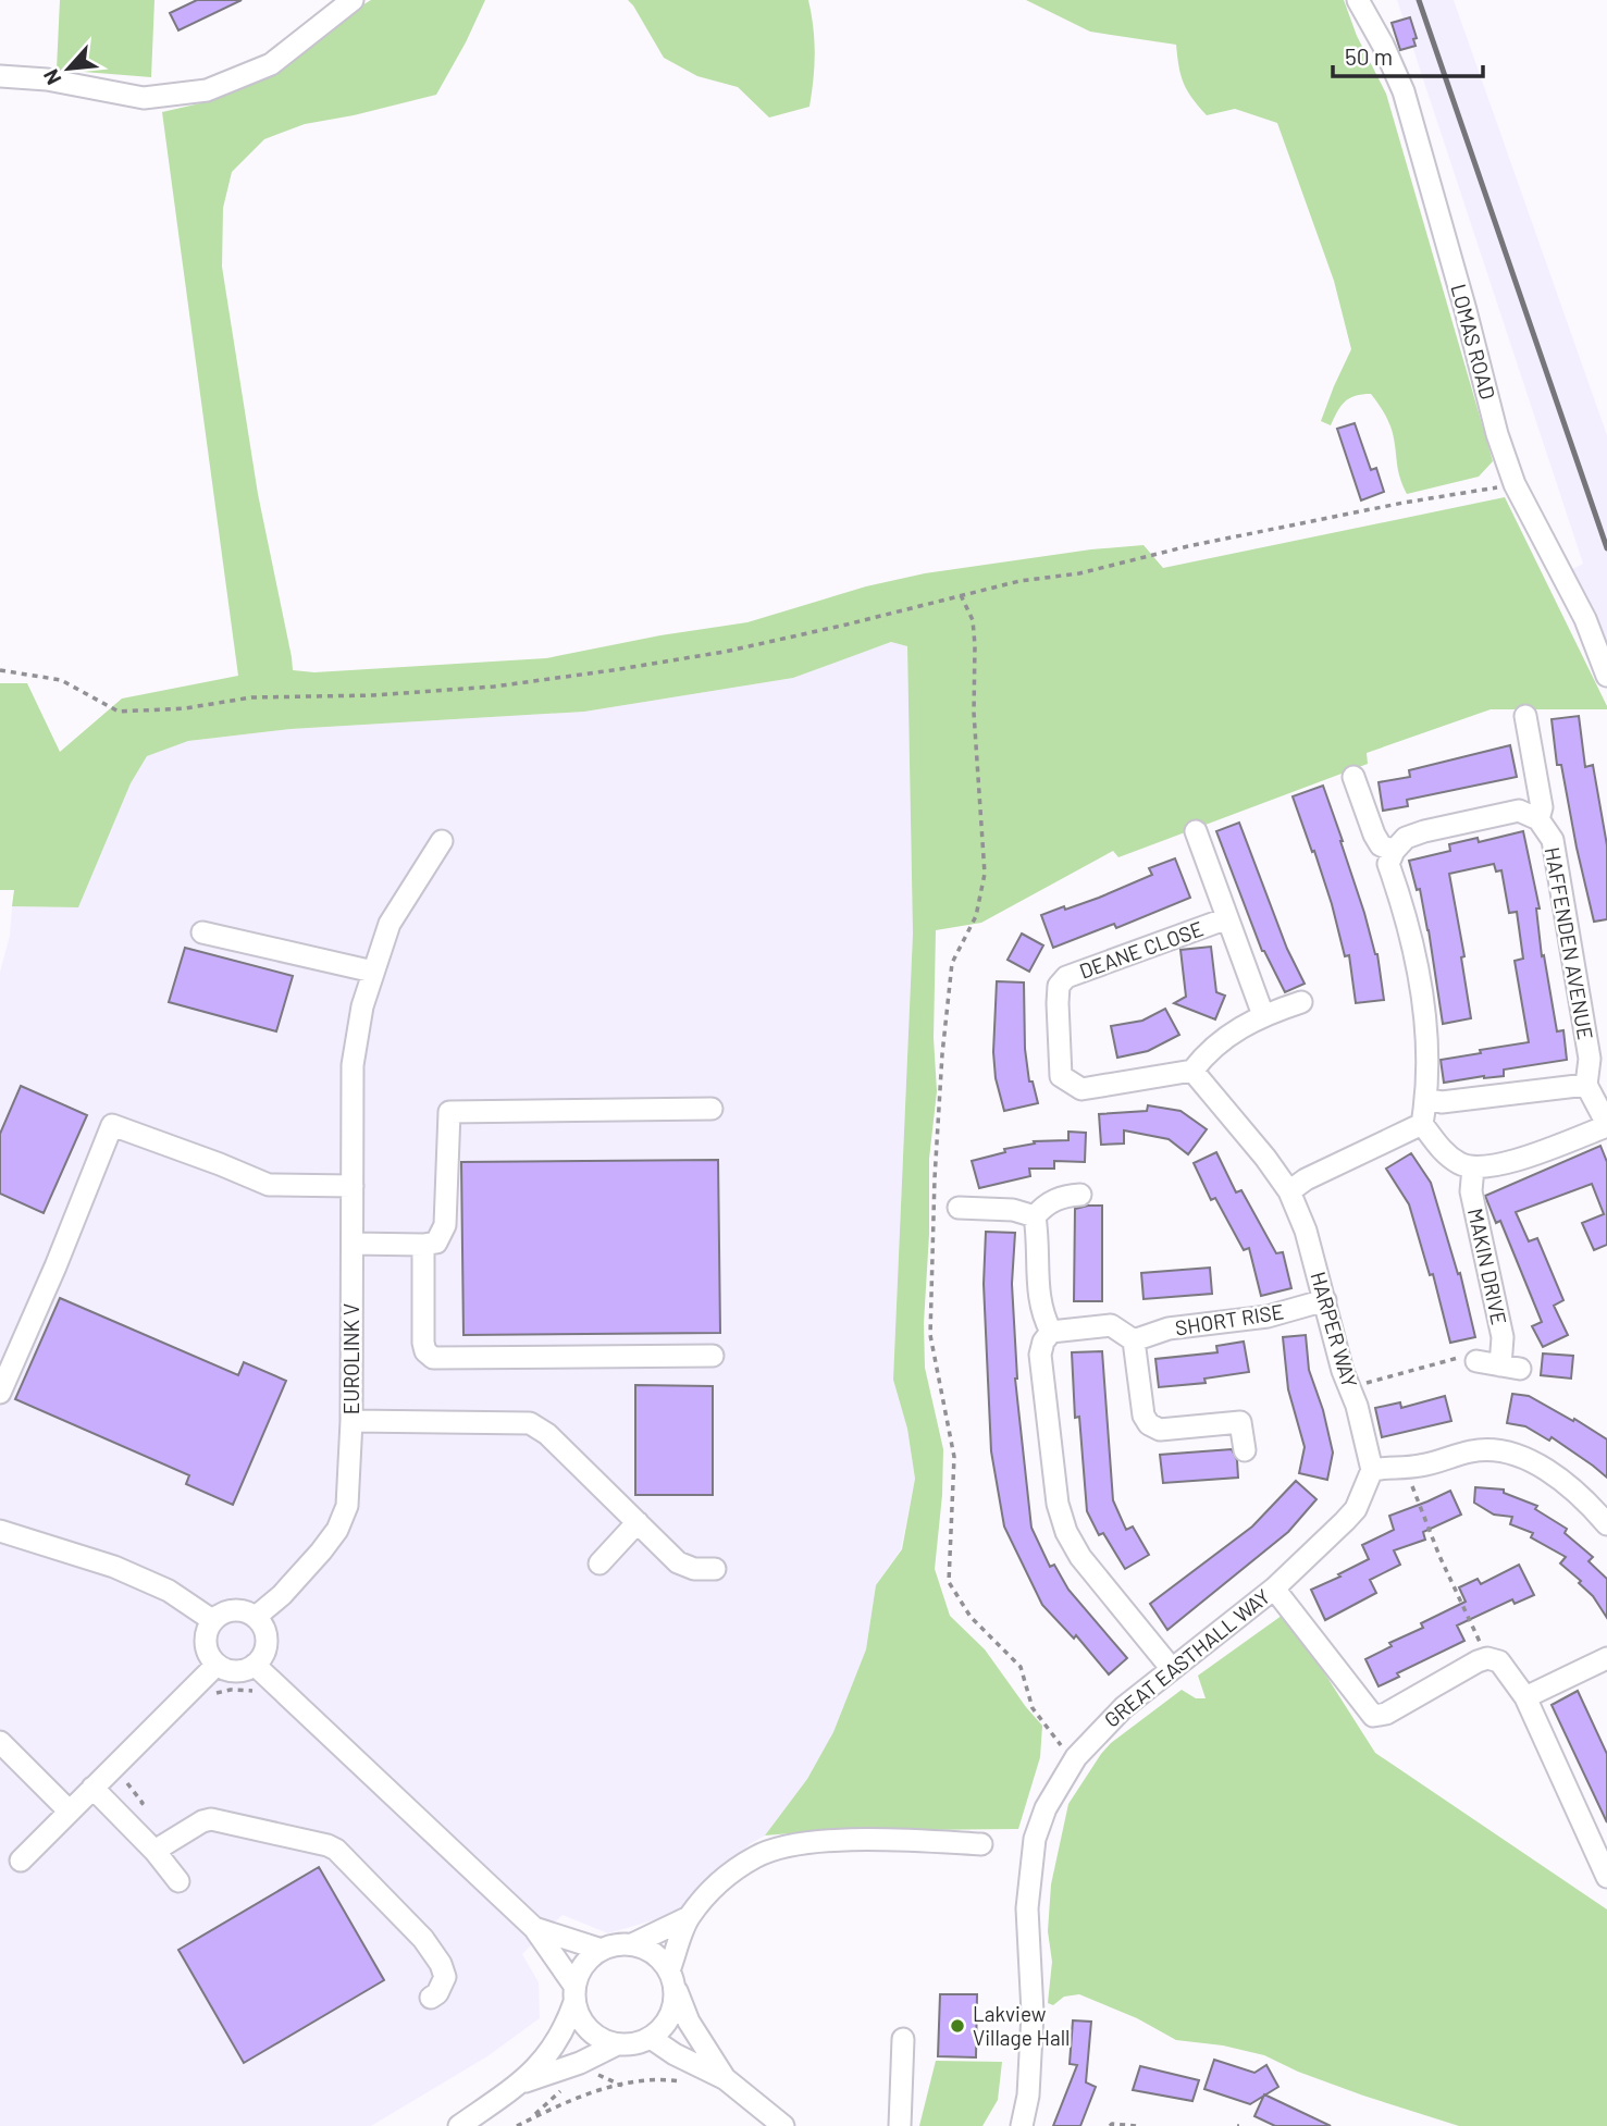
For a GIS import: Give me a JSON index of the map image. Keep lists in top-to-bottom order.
{
  "streets": {
    "street": [
      "LOMAS ROAD",
      "HAFFENDEN AVENUE",
      "DEANE CLOSE",
      "MAKIN DRIVE",
      "SHORT RISE",
      "HARPER WAY",
      "EUROLINK V",
      "GREAT EASTHALL WAY"
    ]
  },
  "crossings": [
    ["SHORT RISE", "HARPER WAY"],
    ["HARPER WAY", "GREAT EASTHALL WAY"]
  ],
  "places": ["Lakview Village Hall"],
  "scale_bar": "50 m",
  "north": "bottom left"
}
